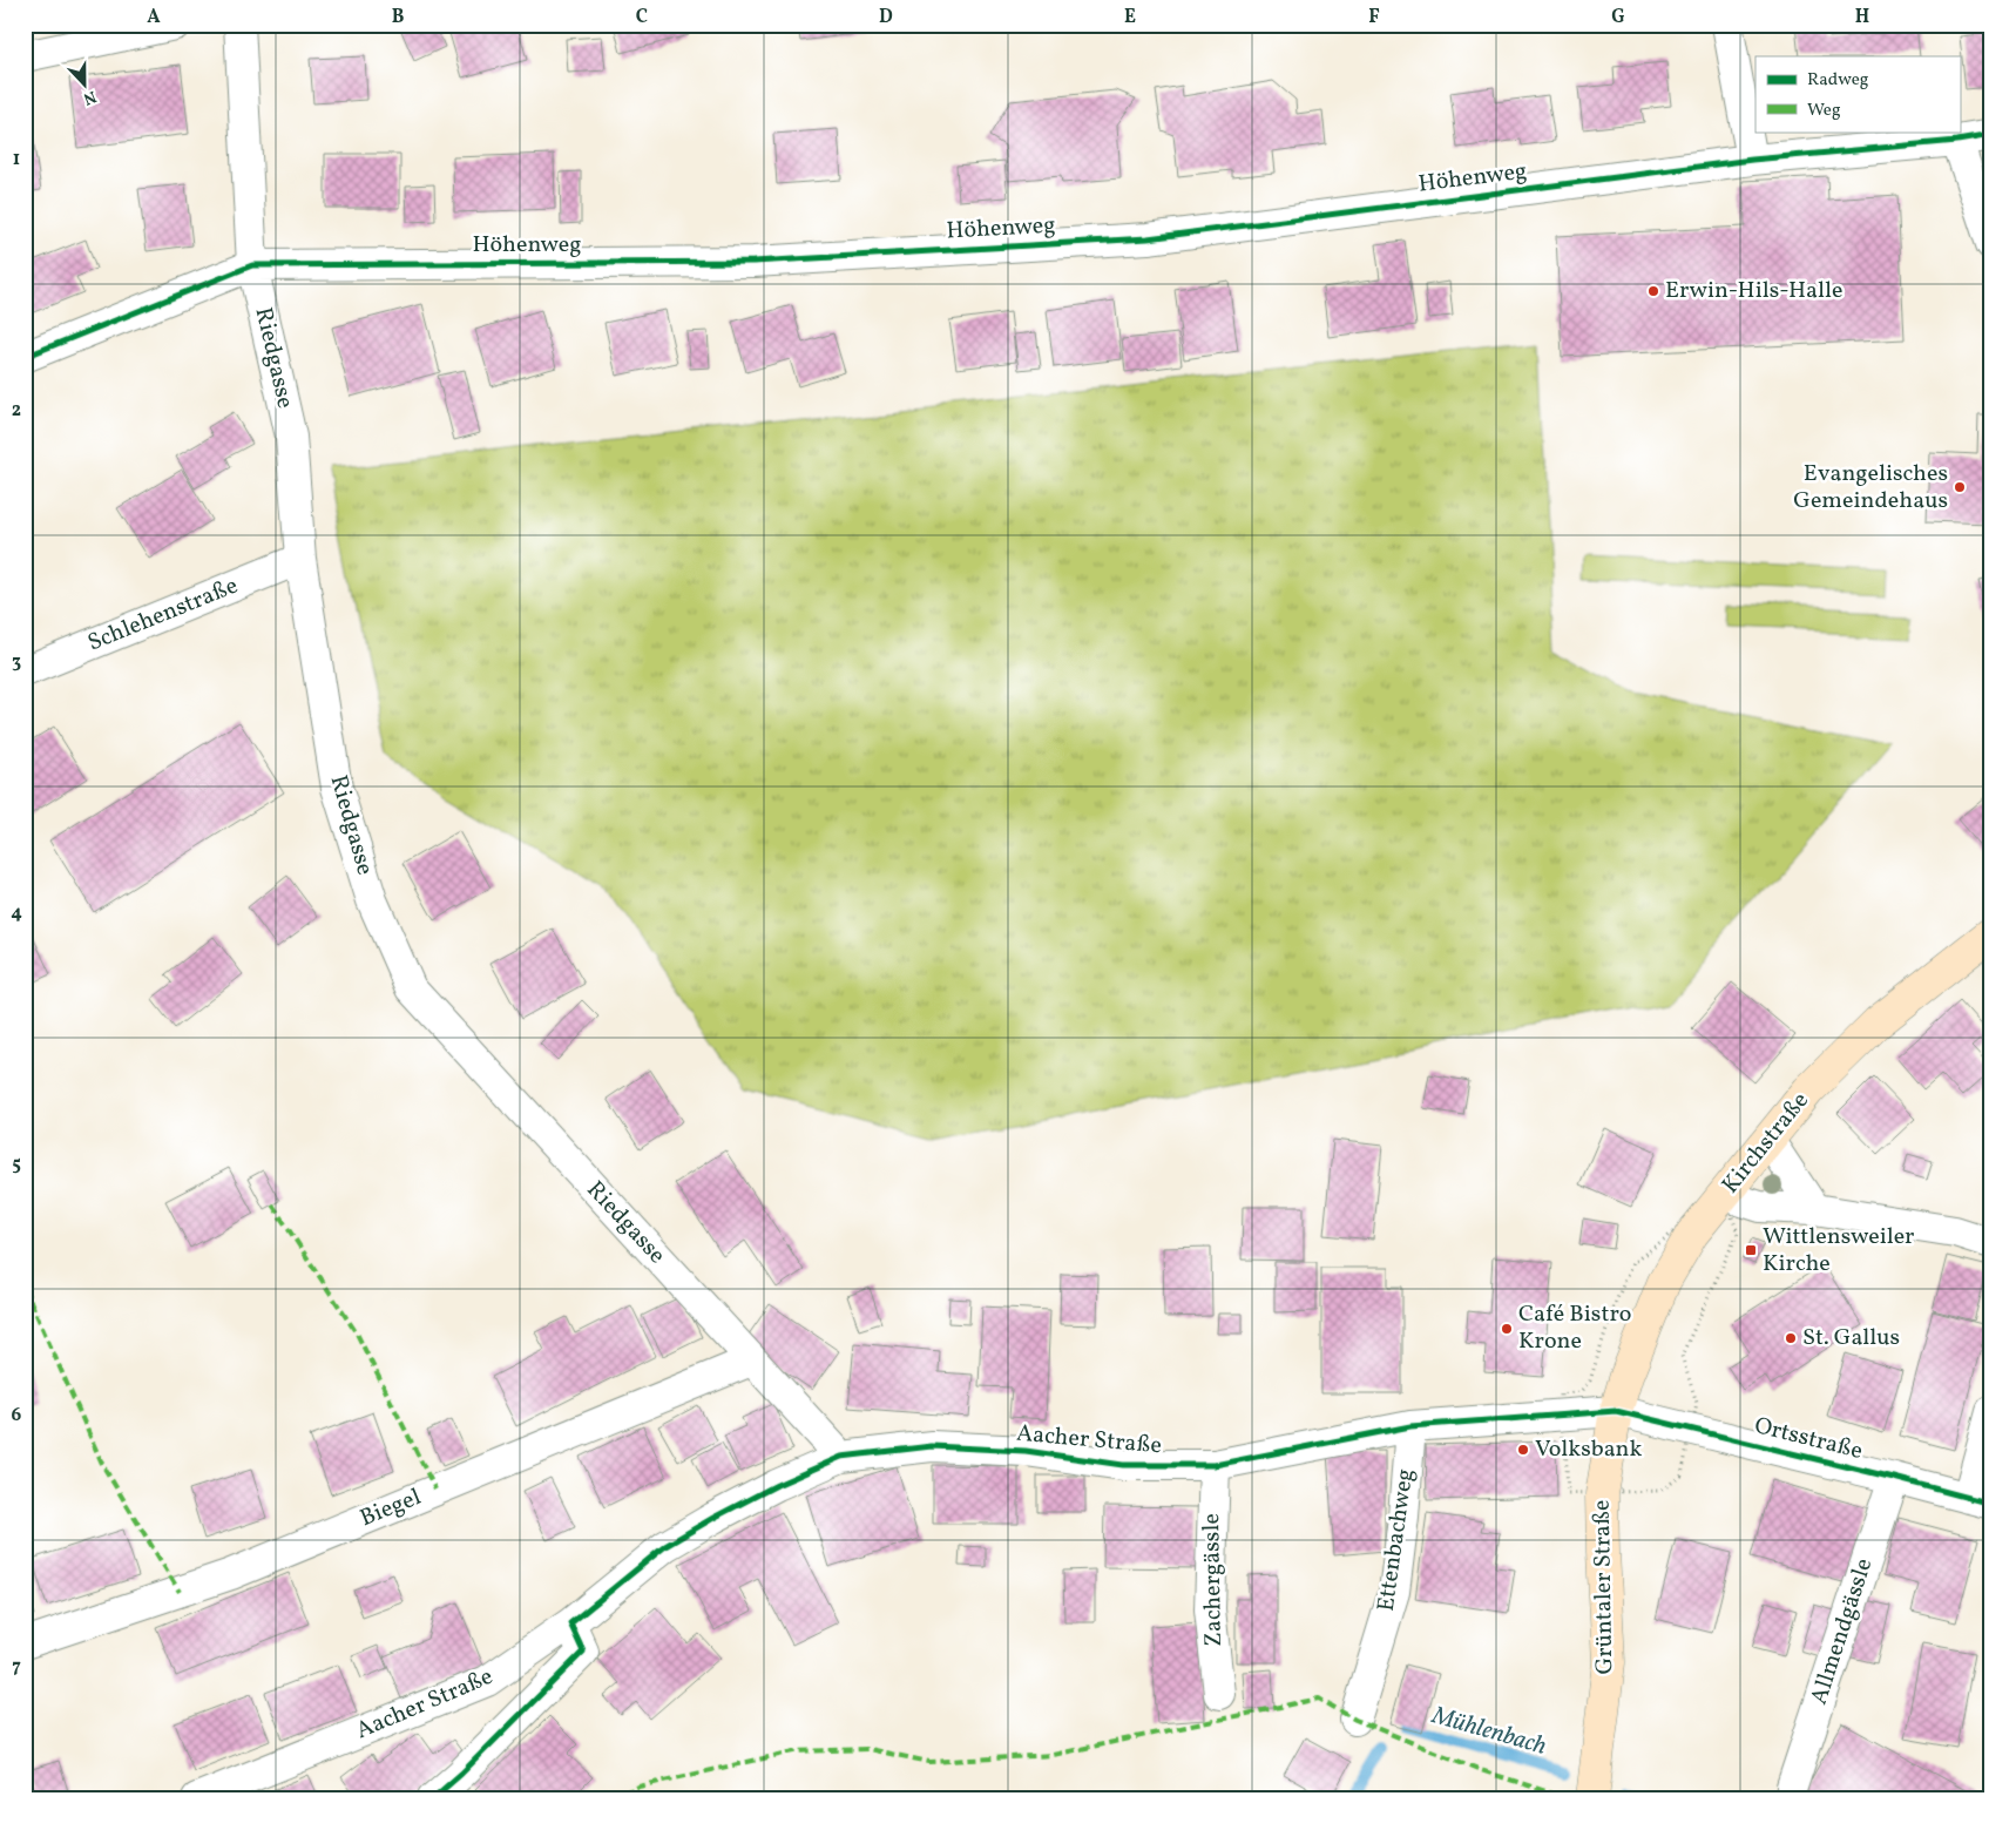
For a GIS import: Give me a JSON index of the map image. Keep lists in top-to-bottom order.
{
  "streets": {
    "street": [
      "Höhenweg",
      "Riedgasse",
      "Schlehenstraße",
      "Kirchstraße",
      "Ortsstraße",
      "Aacher Straße",
      "Biegel",
      "Ettenbachweg",
      "Zachergässle",
      "Grüntaler Straße",
      "Allmendgässle"
    ]
  },
  "crossings": [
    ["Höhenweg", "Riedgasse"],
    ["Riedgasse", "Schlehenstraße"],
    ["Riedgasse", "Aacher Straße"],
    ["Riedgasse", "Biegel"],
    ["Kirchstraße", "Ortsstraße"],
    ["Kirchstraße", "Aacher Straße"],
    ["Kirchstraße", "Grüntaler Straße"],
    ["Ortsstraße", "Aacher Straße"],
    ["Ortsstraße", "Grüntaler Straße"],
    ["Ortsstraße", "Allmendgässle"],
    ["Aacher Straße", "Ettenbachweg"],
    ["Aacher Straße", "Zachergässle"],
    ["Aacher Straße", "Grüntaler Straße"]
  ],
  "water": ["Mühlenbach"],
  "places": {
    "other": [
      "Erwin-Hils-Halle",
      "Evangelisches Gemeindehaus",
      "Café Bistro Krone",
      "St. Gallus",
      "Volksbank"
    ],
    "transit": ["Wittlensweiler Kirche"]
  },
  "legend": ["Radweg", "Weg"],
  "north": "bottom",
  "grid": {
    "columns": [
      "A",
      "B",
      "C",
      "D",
      "E",
      "F",
      "G",
      "H"
    ],
    "rows": [
      "1",
      "2",
      "3",
      "4",
      "5",
      "6",
      "7"
    ]
  }
}
